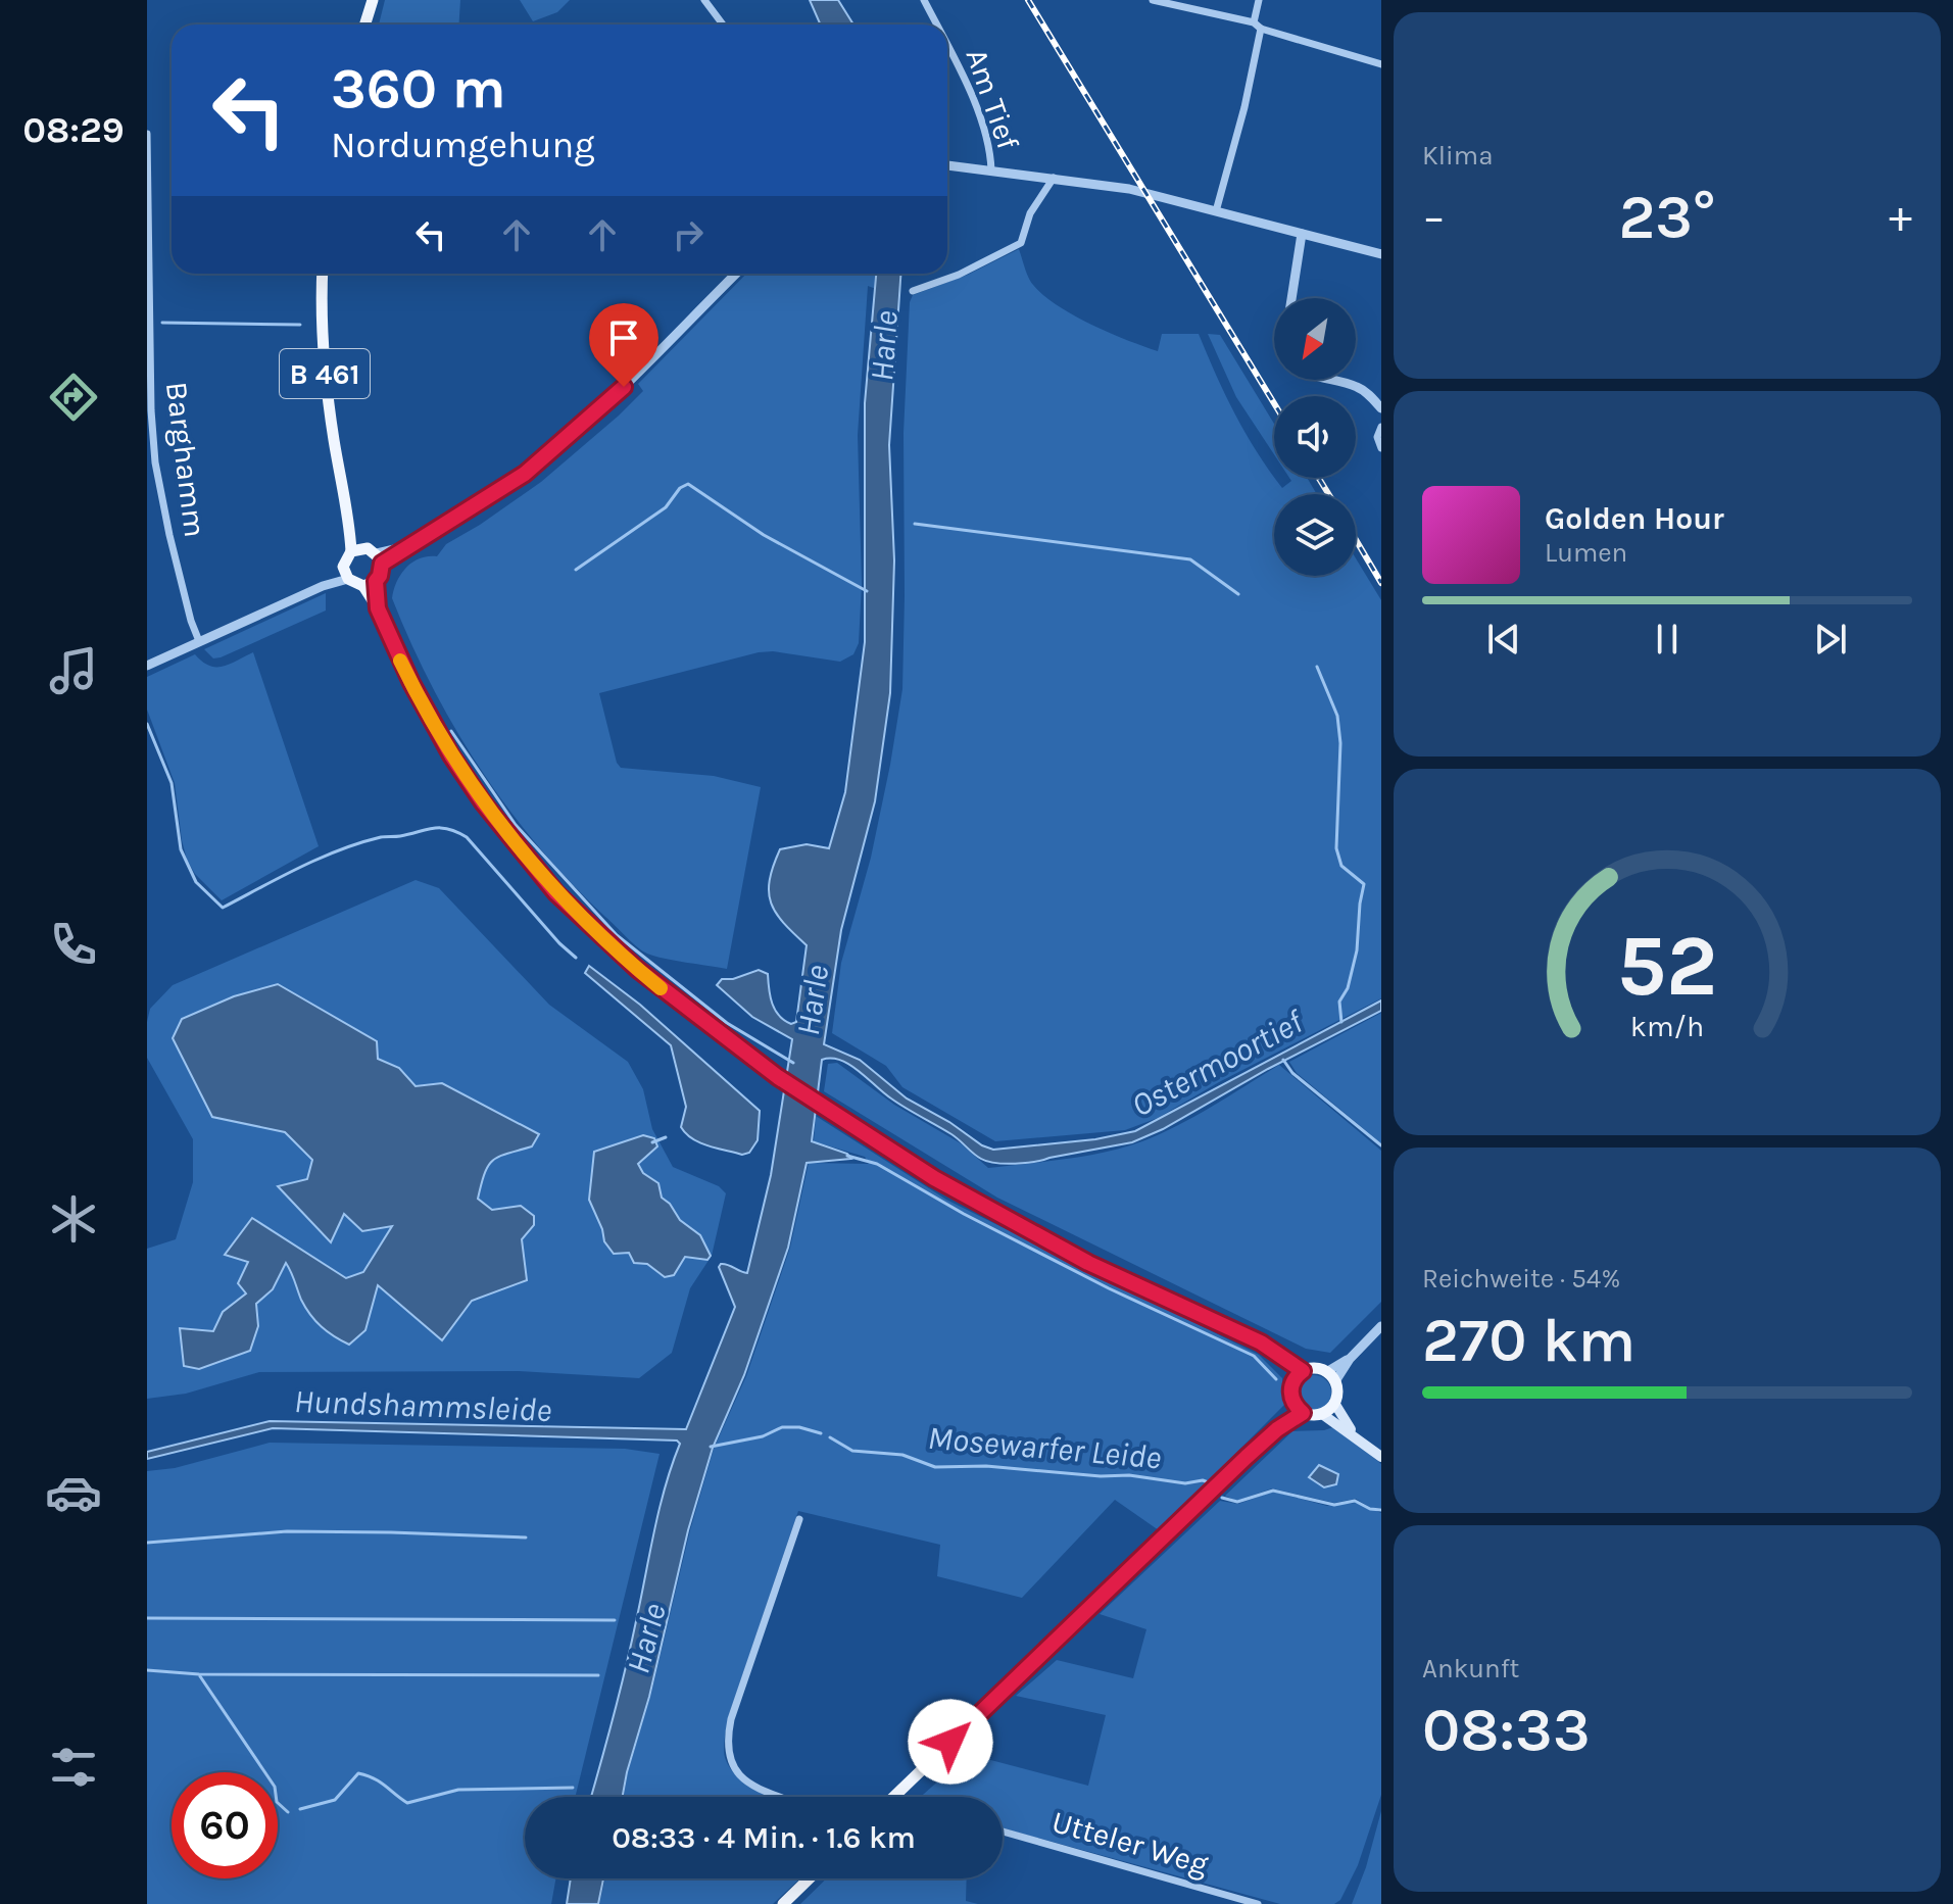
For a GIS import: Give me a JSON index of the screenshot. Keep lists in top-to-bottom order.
{
  "streets": {
    "main road": ["B 461"],
    "street": ["Am Tief", "Barghamm", "Utteler Weg"]
  },
  "water": [
    "Harle",
    "Ostermoortief",
    "Hundshammsleide",
    "Mosewarfer Leide"
  ],
  "north": "bottom left",
  "page": {
    "tabs": "08:29",
    "tile": [
      "Klima",
      ["Reichweite · 54%", "270 km"],
      ["Ankunft", "08:33"]
    ],
    "turn": ["360 m", "Nordumgehung"],
    "heat": ["−", "23°", "+"],
    "song": ["Golden Hour", "Lumen"],
    "limit": "60",
    "trip": "08:33 · 4 Min. · 1.6 km",
    "gauge": ["52", "km/h"]
  }
}
